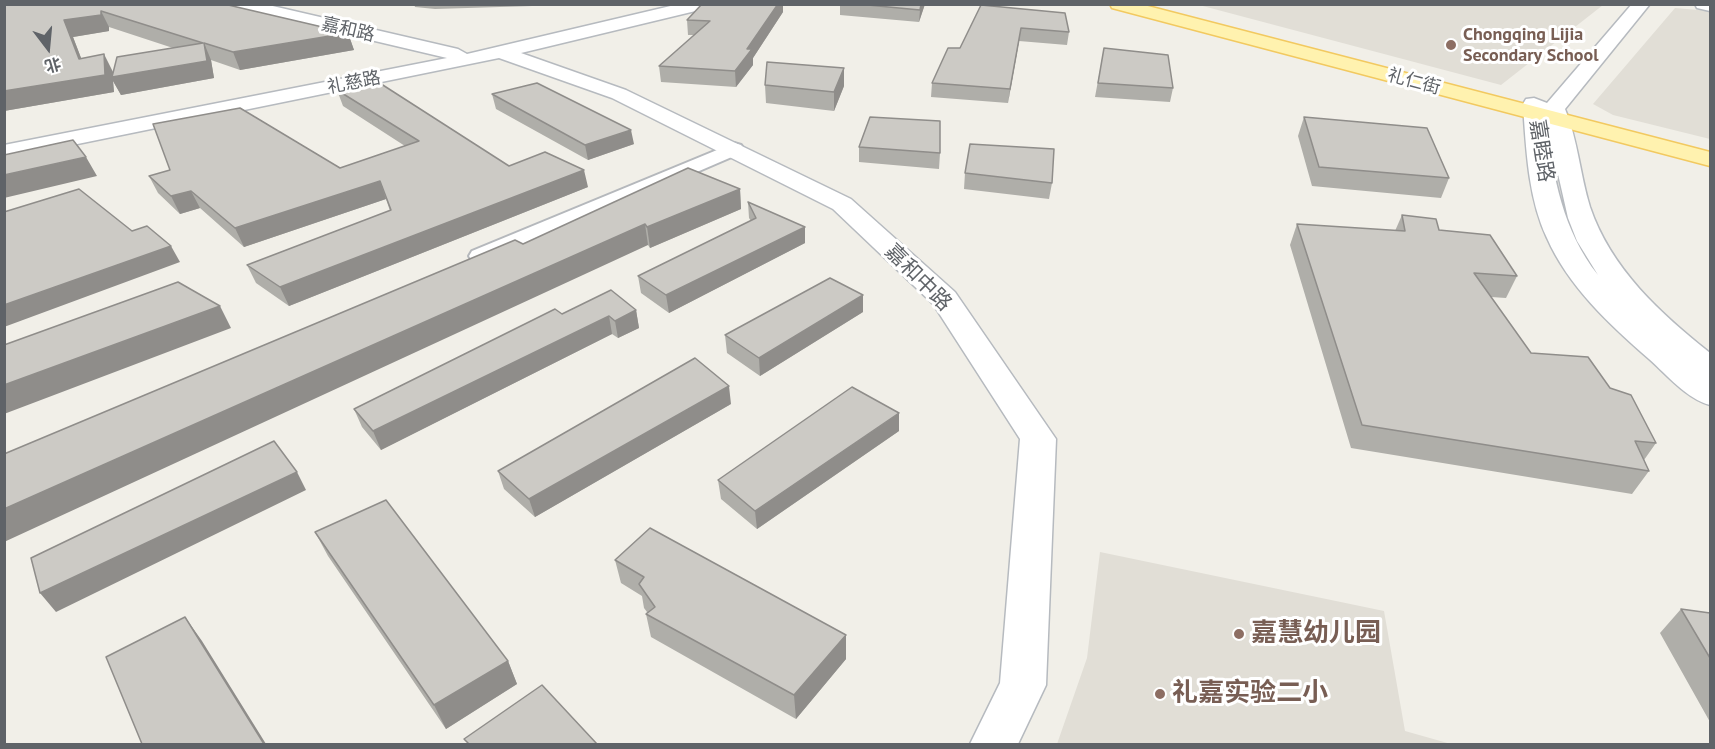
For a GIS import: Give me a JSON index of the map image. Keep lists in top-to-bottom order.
{
  "streets": {
    "main road": ["礼仁街"],
    "street": [
      "嘉和路",
      "礼慈路",
      "嘉睦路",
      "嘉和中路"
    ]
  },
  "crossings": [
    ["嘉和路", "礼慈路"],
    ["礼仁街", "嘉睦路"],
    ["礼慈路", "嘉和中路"]
  ],
  "places": ["Chongqing Lijia Secondary School", "嘉慧幼儿园", "礼嘉实验二小"],
  "north": "bottom"
}
